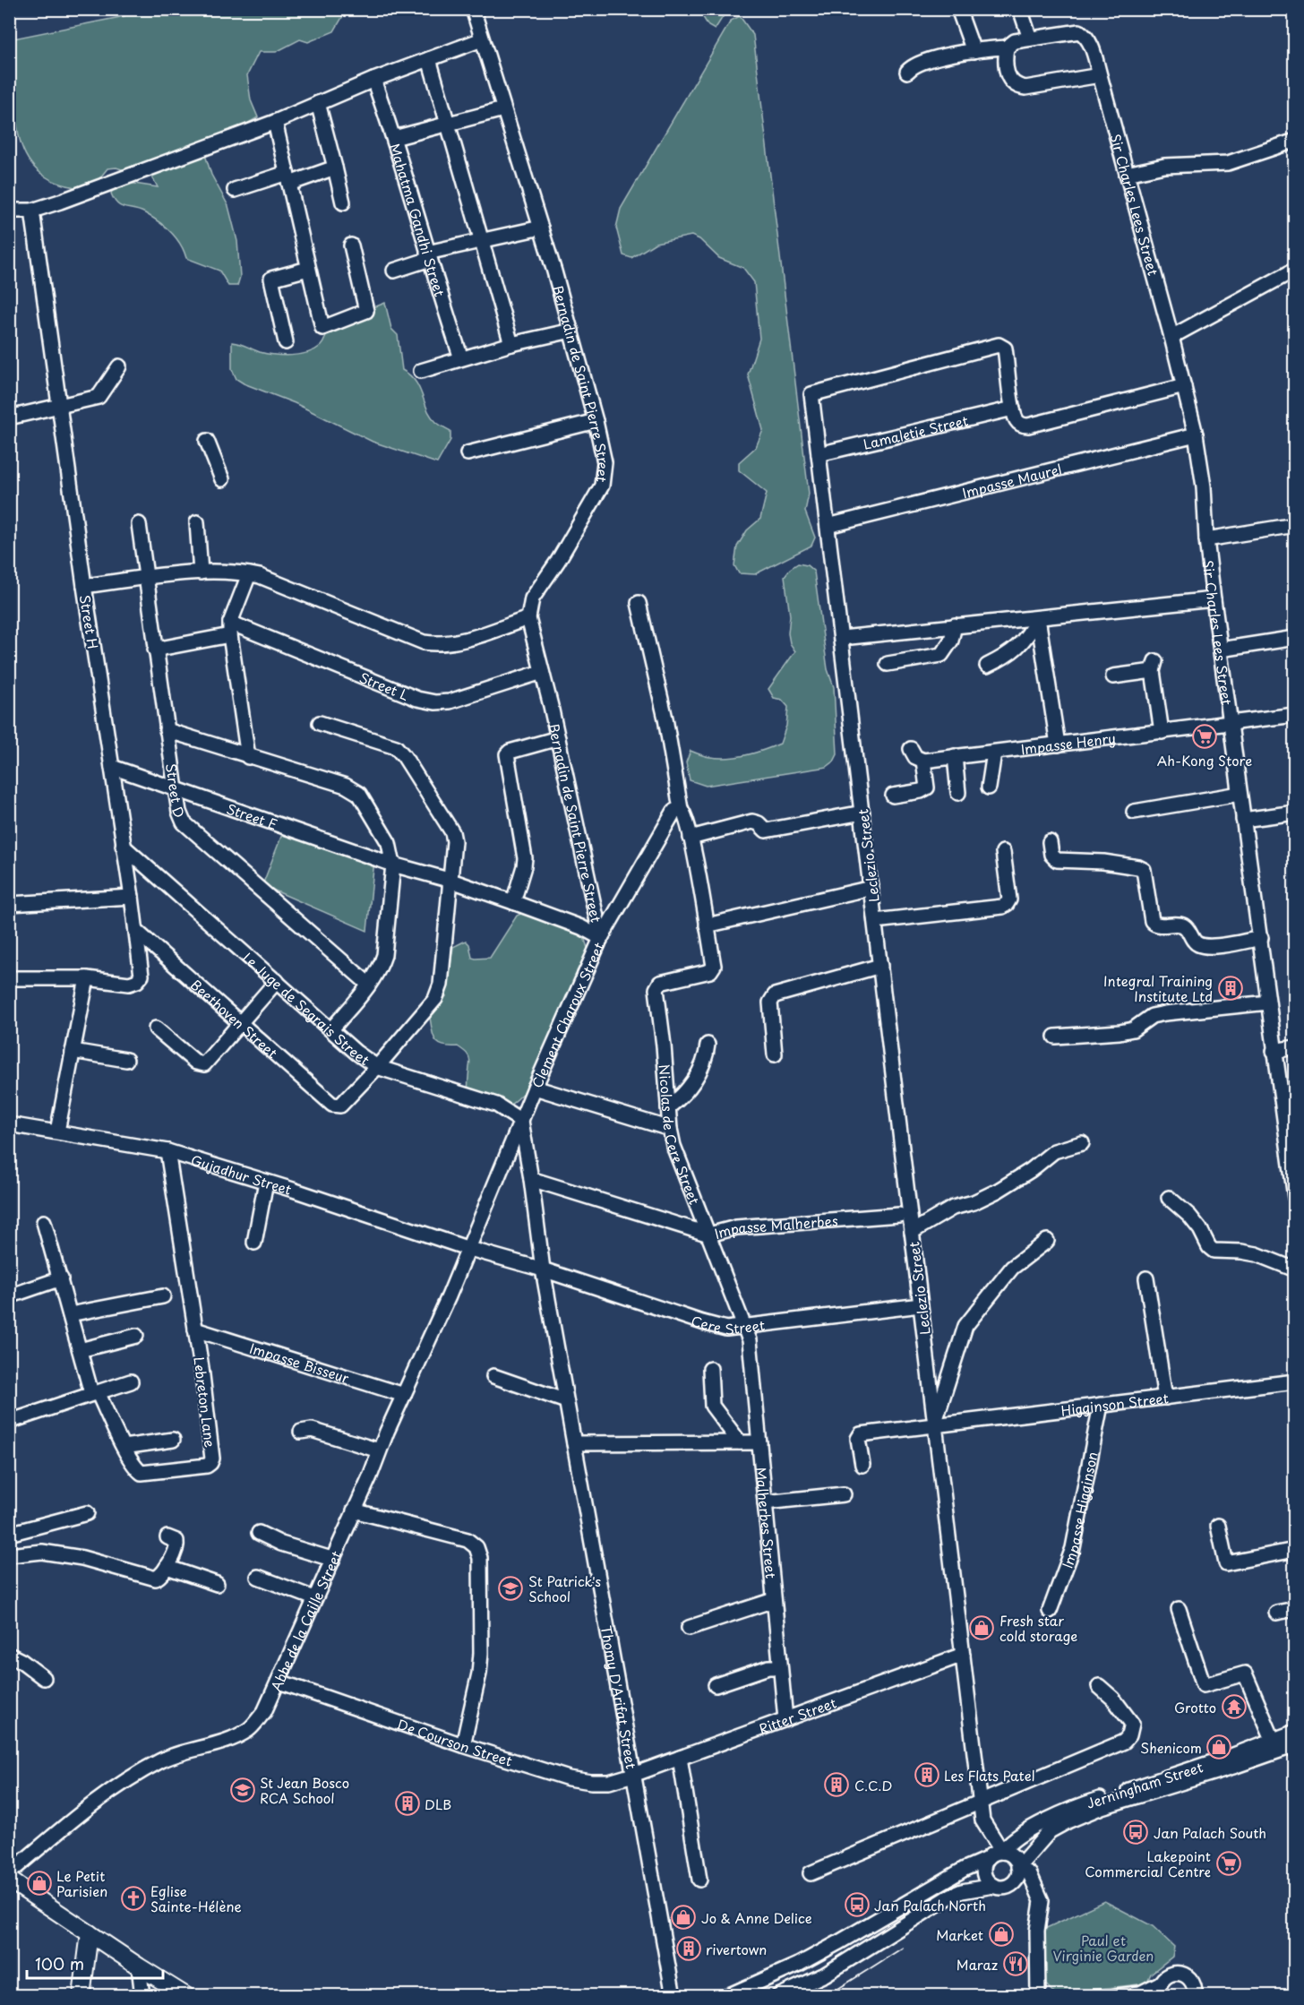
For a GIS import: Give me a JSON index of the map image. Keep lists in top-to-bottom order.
{
  "streets": {
    "street": [
      "Sir Charles Lees Street",
      "Mahatma Gandhi Street",
      "Bernadin de Saint Pierre Street",
      "Lamaletie Street",
      "Impasse Maurel",
      "Street H",
      "Street L",
      "Impasse Henry",
      "Street D",
      "Street E",
      "Leclezio Street",
      "Le Juge de Segrais Street",
      "Clement Charoux Street",
      "Beethoven Street",
      "Nicolas de Cere Street",
      "Gujadhur Street",
      "Impasse Malherbes",
      "Cere Street",
      "Impasse Bisseur",
      "Lebreton Lane",
      "Higginson Street",
      "Impasse Higginson",
      "Malherbes Street",
      "Abbe de la Caille Street",
      "Thomy D'Arifat Street",
      "Ritter Street",
      "De Courson Street",
      "Jerningham Street"
    ]
  },
  "crossings": [
    ["Sir Charles Lees Street", "Impasse Maurel"],
    ["Sir Charles Lees Street", "Impasse Henry"],
    ["Bernadin de Saint Pierre Street", "Street L"],
    ["Bernadin de Saint Pierre Street", "Street E"],
    ["Bernadin de Saint Pierre Street", "Clement Charoux Street"],
    ["Lamaletie Street", "Leclezio Street"],
    ["Impasse Maurel", "Leclezio Street"],
    ["Street H", "Street E"],
    ["Street H", "Le Juge de Segrais Street"],
    ["Street H", "Beethoven Street"],
    ["Street D", "Street E"],
    ["Street E", "Clement Charoux Street"],
    ["Leclezio Street", "Cere Street"],
    ["Leclezio Street", "Higginson Street"],
    ["Leclezio Street", "Ritter Street"],
    ["Leclezio Street", "Jerningham Street"],
    ["Le Juge de Segrais Street", "Clement Charoux Street"],
    ["Le Juge de Segrais Street", "Beethoven Street"],
    ["Le Juge de Segrais Street", "Thomy D'Arifat Street"],
    ["Clement Charoux Street", "Gujadhur Street"],
    ["Clement Charoux Street", "Abbe de la Caille Street"],
    ["Clement Charoux Street", "Thomy D'Arifat Street"],
    ["Nicolas de Cere Street", "Impasse Malherbes"],
    ["Nicolas de Cere Street", "Cere Street"],
    ["Nicolas de Cere Street", "Malherbes Street"],
    ["Gujadhur Street", "Cere Street"],
    ["Gujadhur Street", "Lebreton Lane"],
    ["Gujadhur Street", "Abbe de la Caille Street"],
    ["Gujadhur Street", "Thomy D'Arifat Street"],
    ["Impasse Malherbes", "Thomy D'Arifat Street"],
    ["Cere Street", "Malherbes Street"],
    ["Cere Street", "Thomy D'Arifat Street"],
    ["Impasse Bisseur", "Lebreton Lane"],
    ["Impasse Bisseur", "Abbe de la Caille Street"],
    ["Higginson Street", "Impasse Higginson"],
    ["Malherbes Street", "Ritter Street"],
    ["Abbe de la Caille Street", "De Courson Street"],
    ["Thomy D'Arifat Street", "Ritter Street"],
    ["Thomy D'Arifat Street", "De Courson Street"],
    ["Ritter Street", "De Courson Street"]
  ],
  "parks": ["Paul et Virginie Garden"],
  "places": {
    "supermarket": ["Ah-Kong Store", "Lakepoint Commercial Centre"],
    "building": [
      "Integral Training Institute Ltd",
      "Les Flats Patel",
      "C.C.D",
      "DLB",
      "rivertown"
    ],
    "school or university": ["St Patrick's School", "St Jean Bosco RCA School"],
    "shop": [
      "Fresh star cold storage",
      "Shenicom",
      "Le Petit Parisien",
      "Jo & Anne Delice",
      "Market"
    ],
    "temple": ["Grotto"],
    "bus stop": ["Jan Palach South", "Jan Palach North"],
    "church": ["Eglise Sainte-Hélène"],
    "restaurant": ["Maraz"]
  },
  "scale_bar": "100 m"
}
